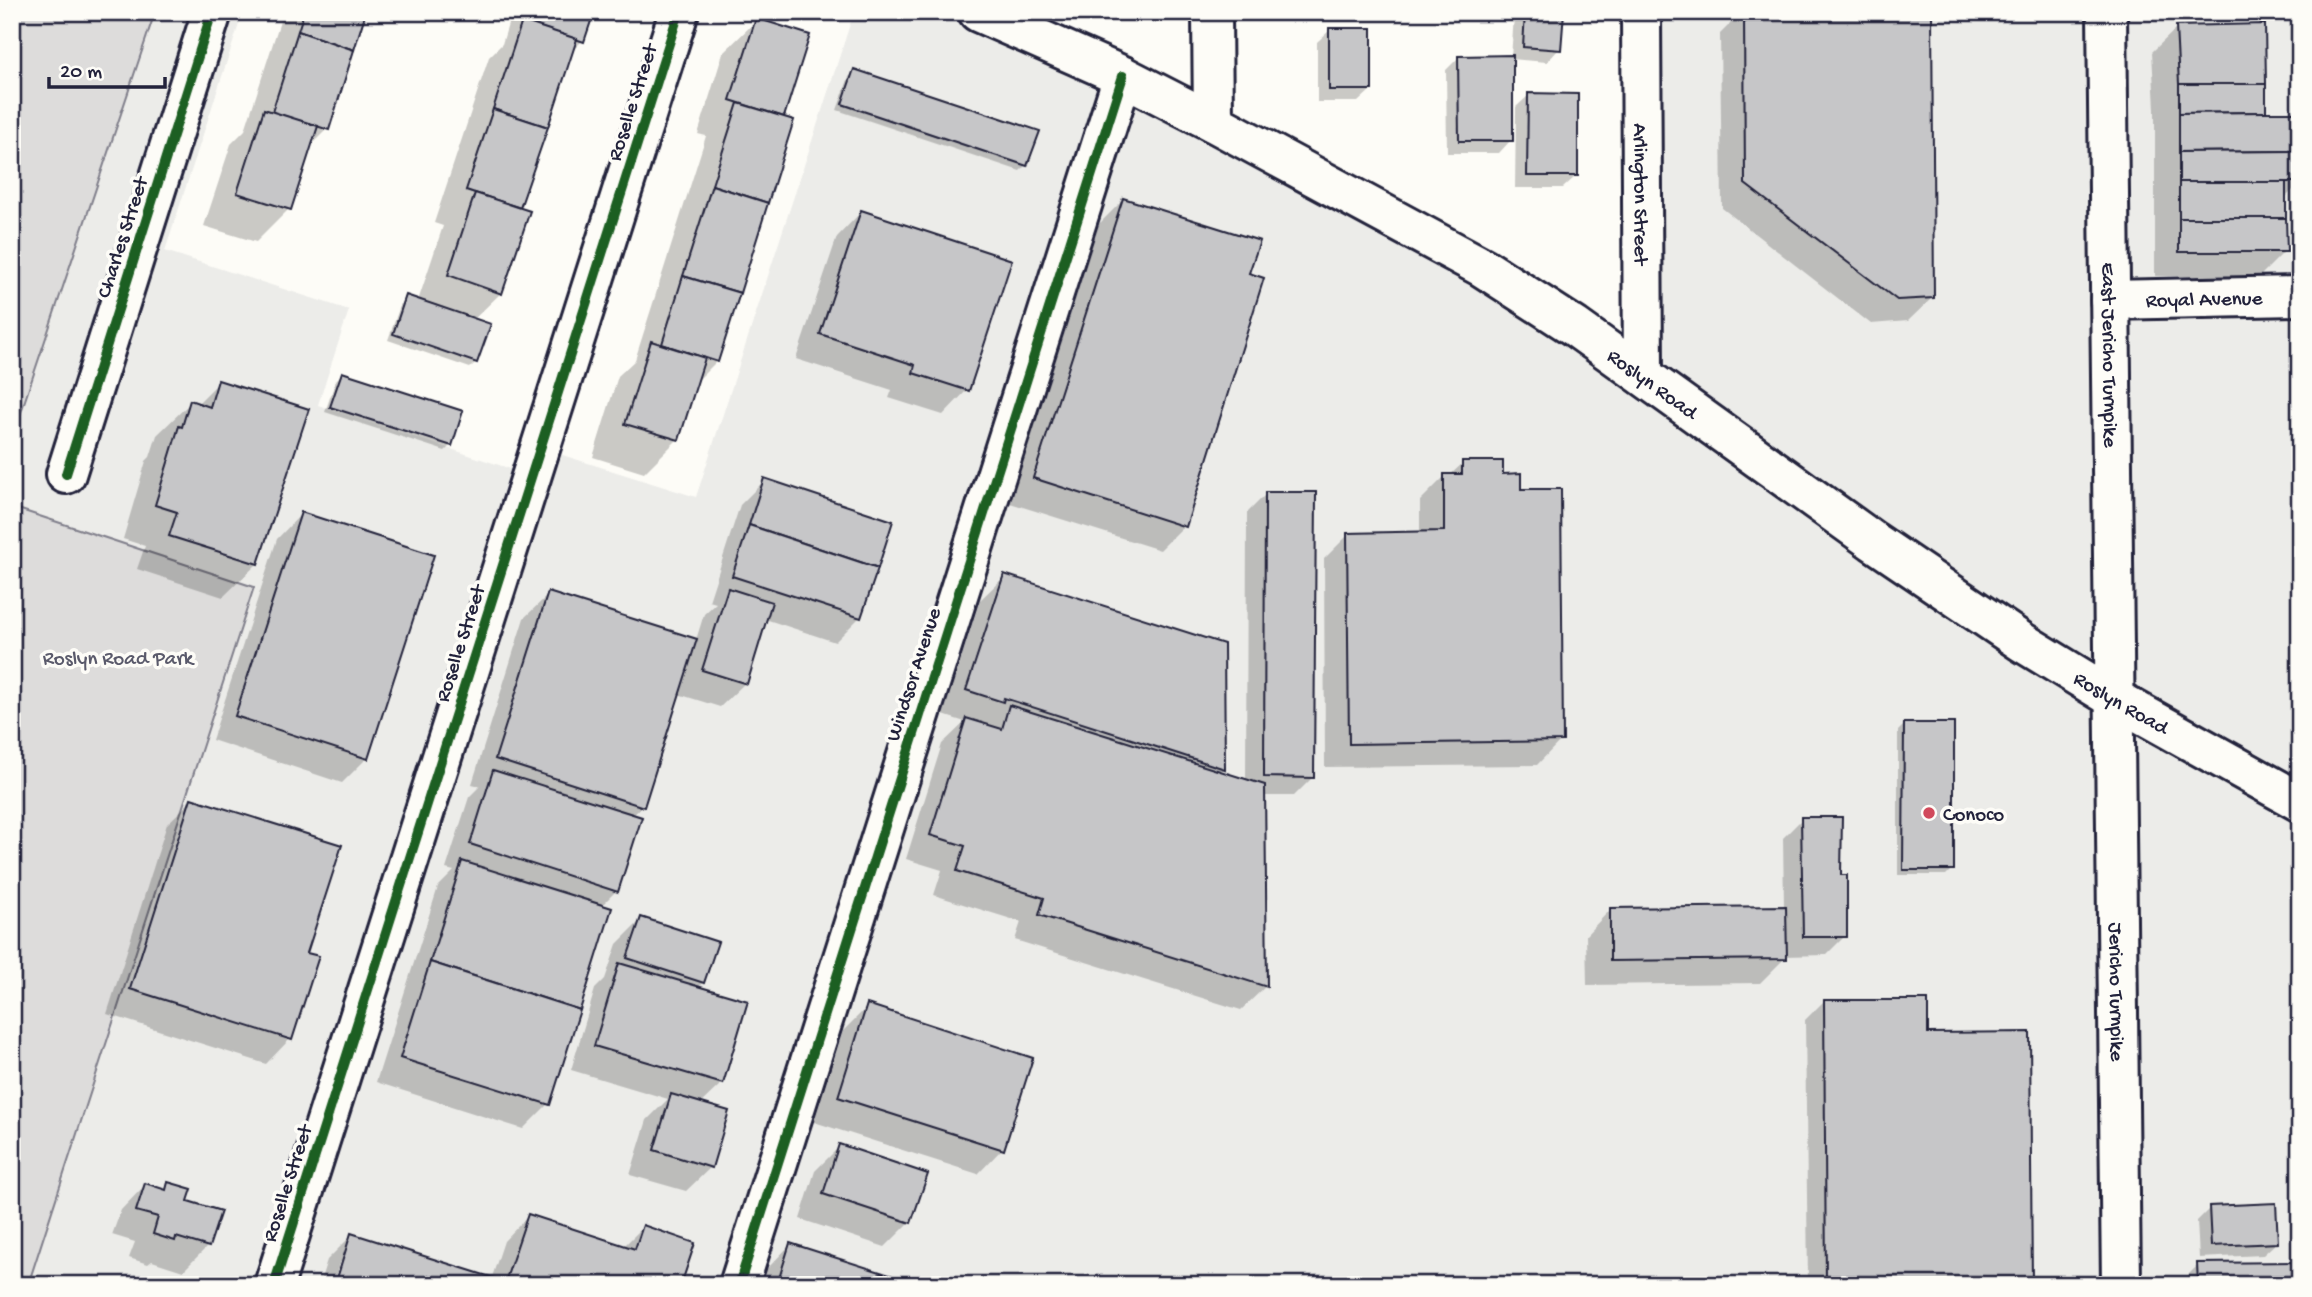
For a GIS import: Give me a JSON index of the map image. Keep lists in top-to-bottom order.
{
  "streets": {
    "street": [
      "Roselle Street",
      "Arlington Street",
      "Charles Street",
      "Royal Avenue",
      "East Jericho Turnpike",
      "Roslyn Road",
      "Windsor Avenue",
      "Jericho Turnpike"
    ]
  },
  "crossings": [
    ["Arlington Street", "Roslyn Road"],
    ["Royal Avenue", "East Jericho Turnpike"],
    ["East Jericho Turnpike", "Roslyn Road"],
    ["East Jericho Turnpike", "Jericho Turnpike"],
    ["Roslyn Road", "Windsor Avenue"],
    ["Roslyn Road", "Jericho Turnpike"]
  ],
  "parks": ["Roslyn Road Park"],
  "places": ["Conoco"],
  "scale_bar": "20 m"
}
